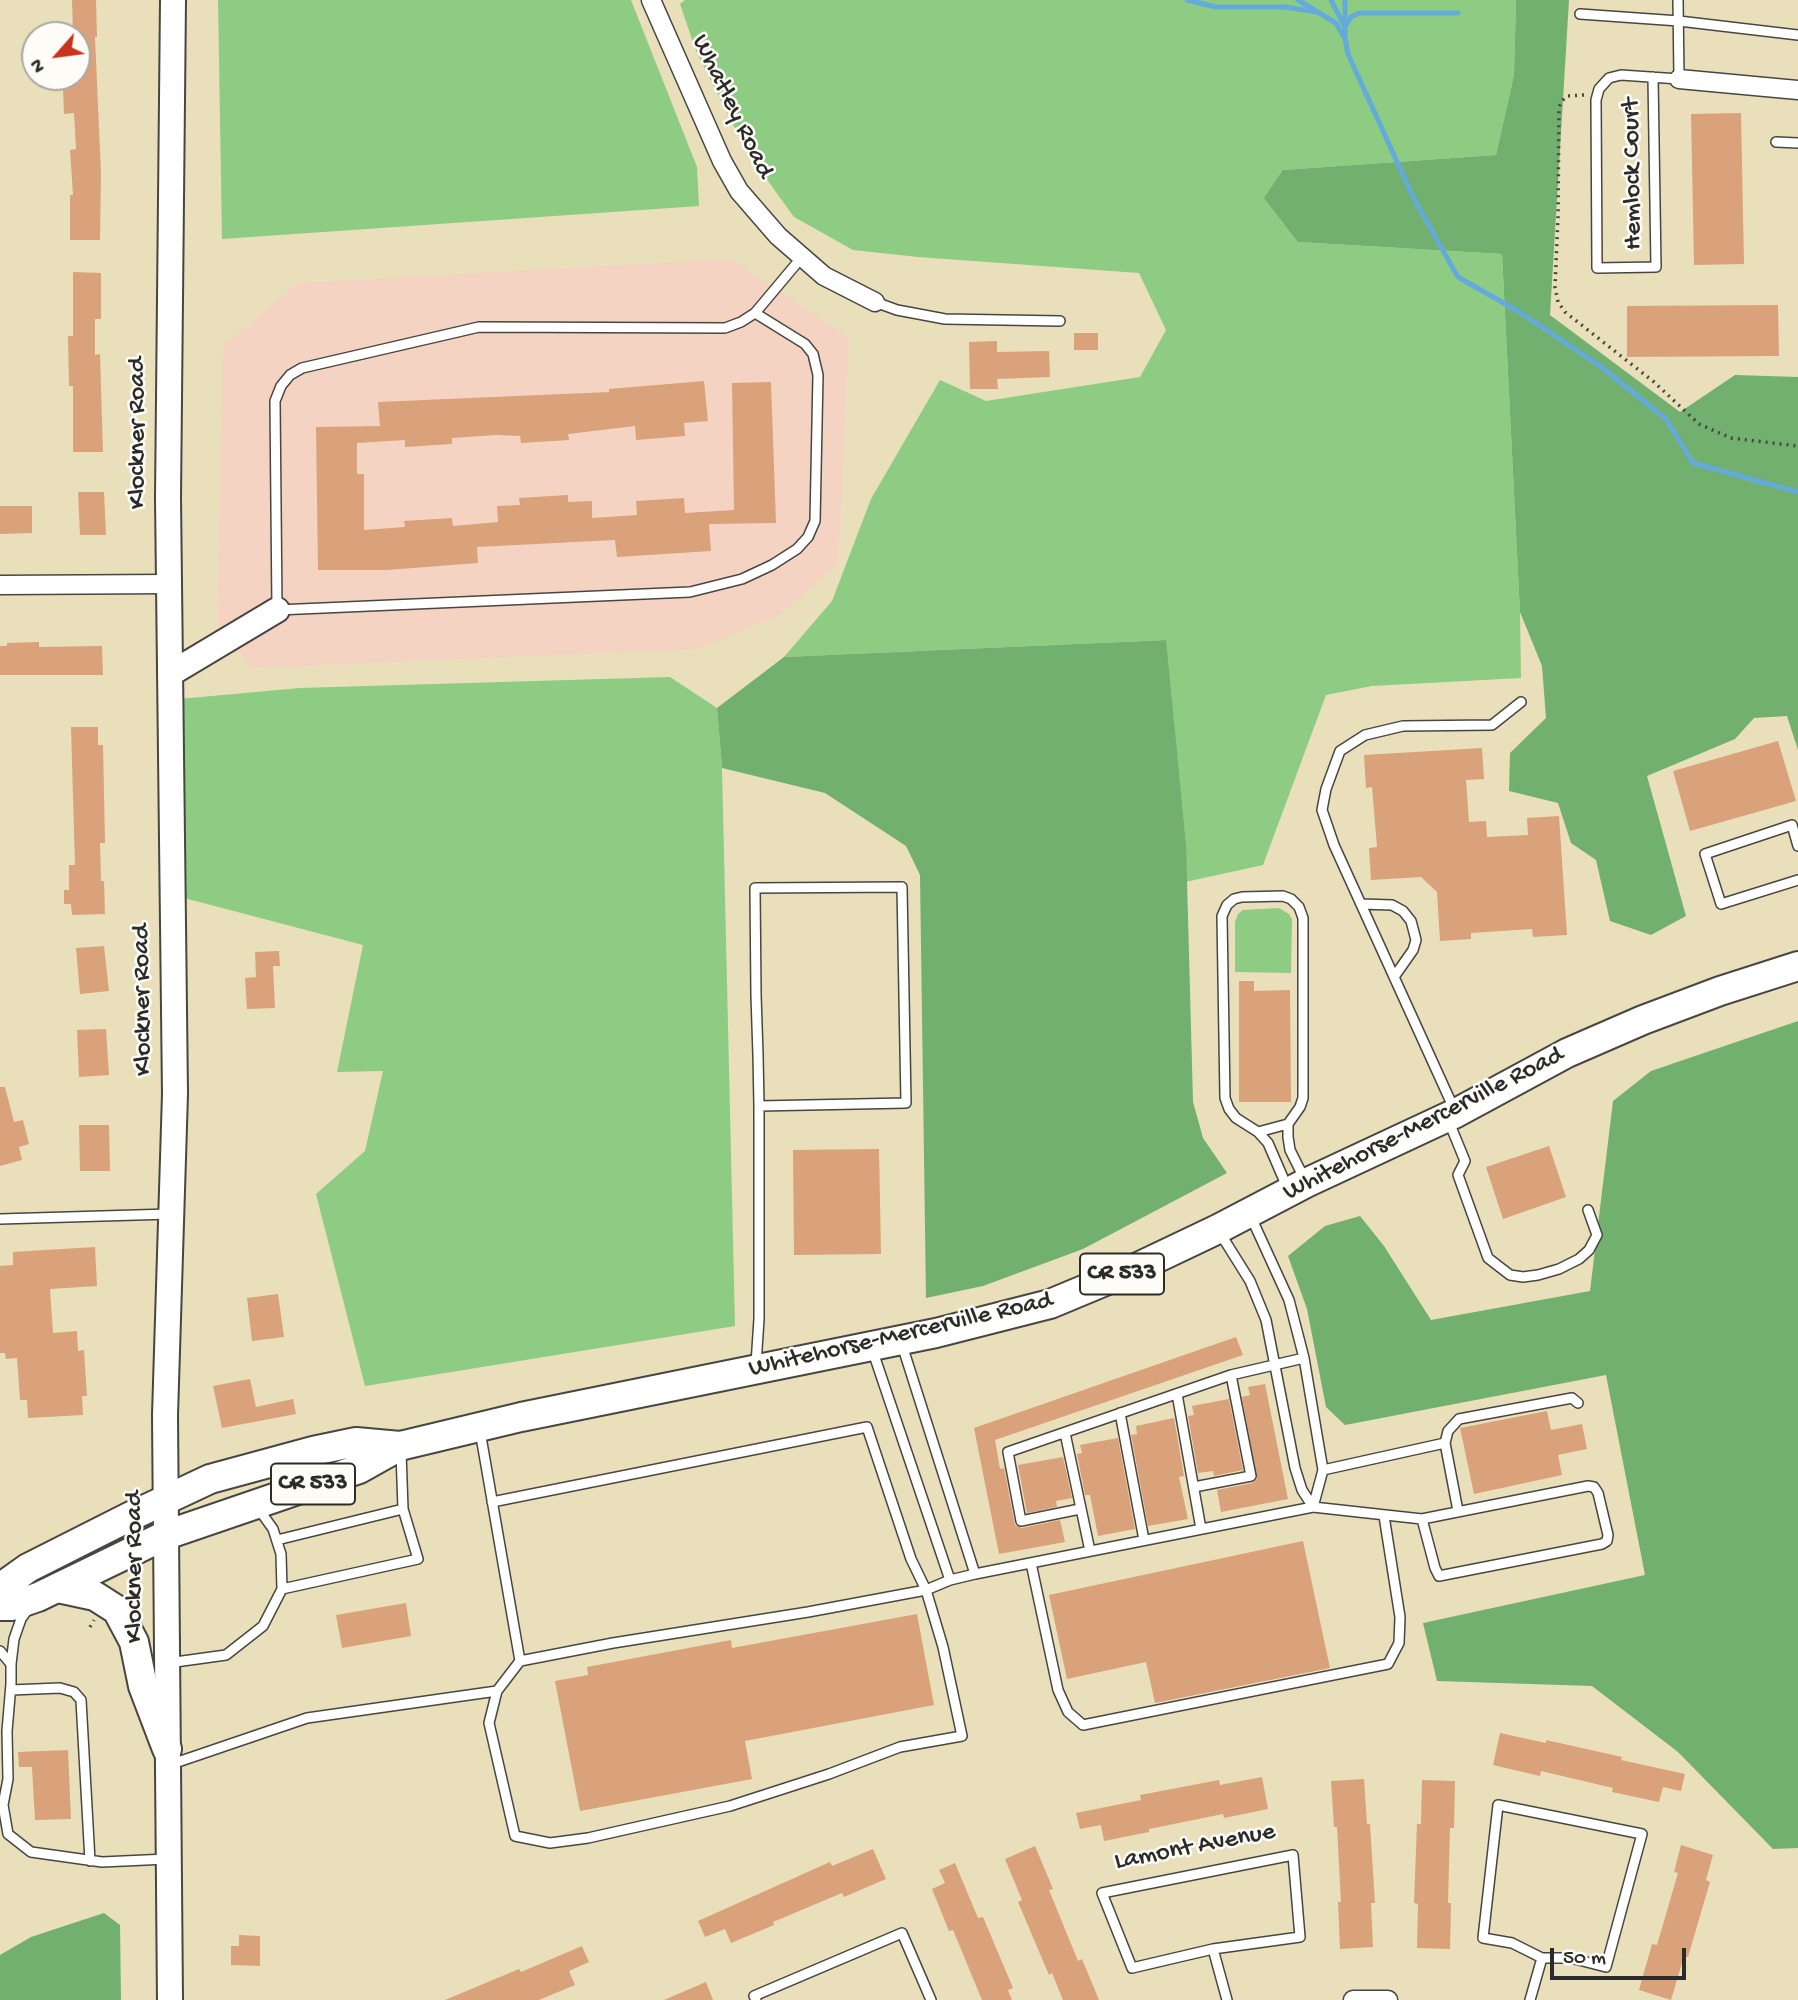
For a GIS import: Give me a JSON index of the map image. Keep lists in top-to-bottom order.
{
  "streets": {
    "main road": ["Klockner Road", "Whitehorse-Mercerville Road", "CR 533"],
    "street": ["Whatley Road"],
    "lane": ["Hemlock Court", "Lamont Avenue"]
  },
  "crossings": [
    ["Klockner Road", "Whitehorse-Mercerville Road"]
  ],
  "scale_bar": "50 m",
  "north": "bottom left"
}
